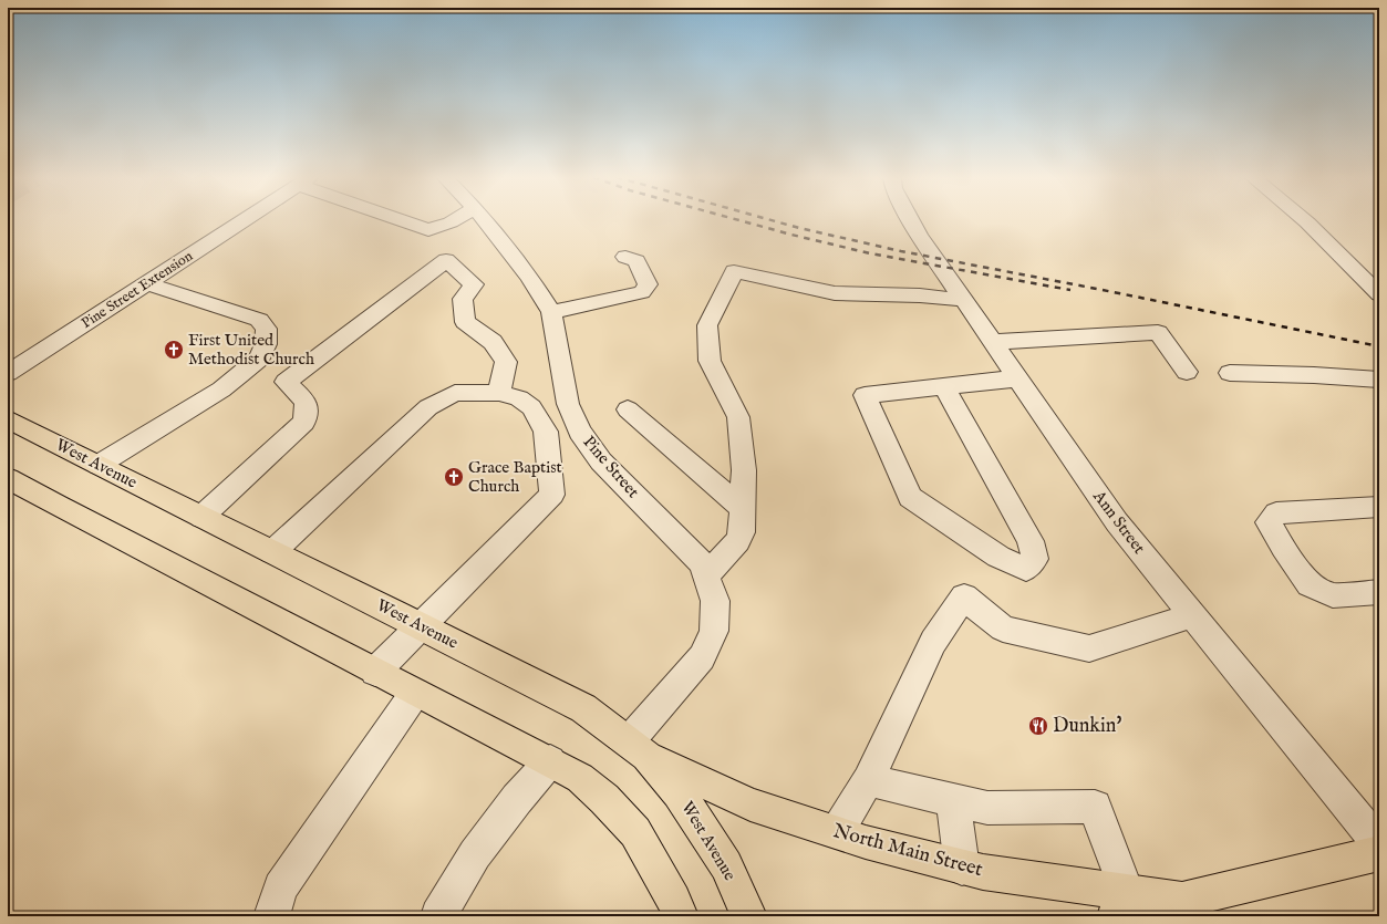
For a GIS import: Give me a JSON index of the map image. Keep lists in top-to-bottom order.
{
  "streets": {
    "main road": ["West Avenue", "North Main Street"],
    "street": ["Pine Street Extension", "Pine Street", "Ann Street"]
  },
  "crossings": [
    ["West Avenue", "Pine Street"],
    ["West Avenue", "North Main Street"],
    ["Pine Street", "North Main Street"]
  ],
  "places": {
    "church": ["First United Methodist Church", "Grace Baptist Church"],
    "restaurant": ["Dunkin'"]
  }
}
